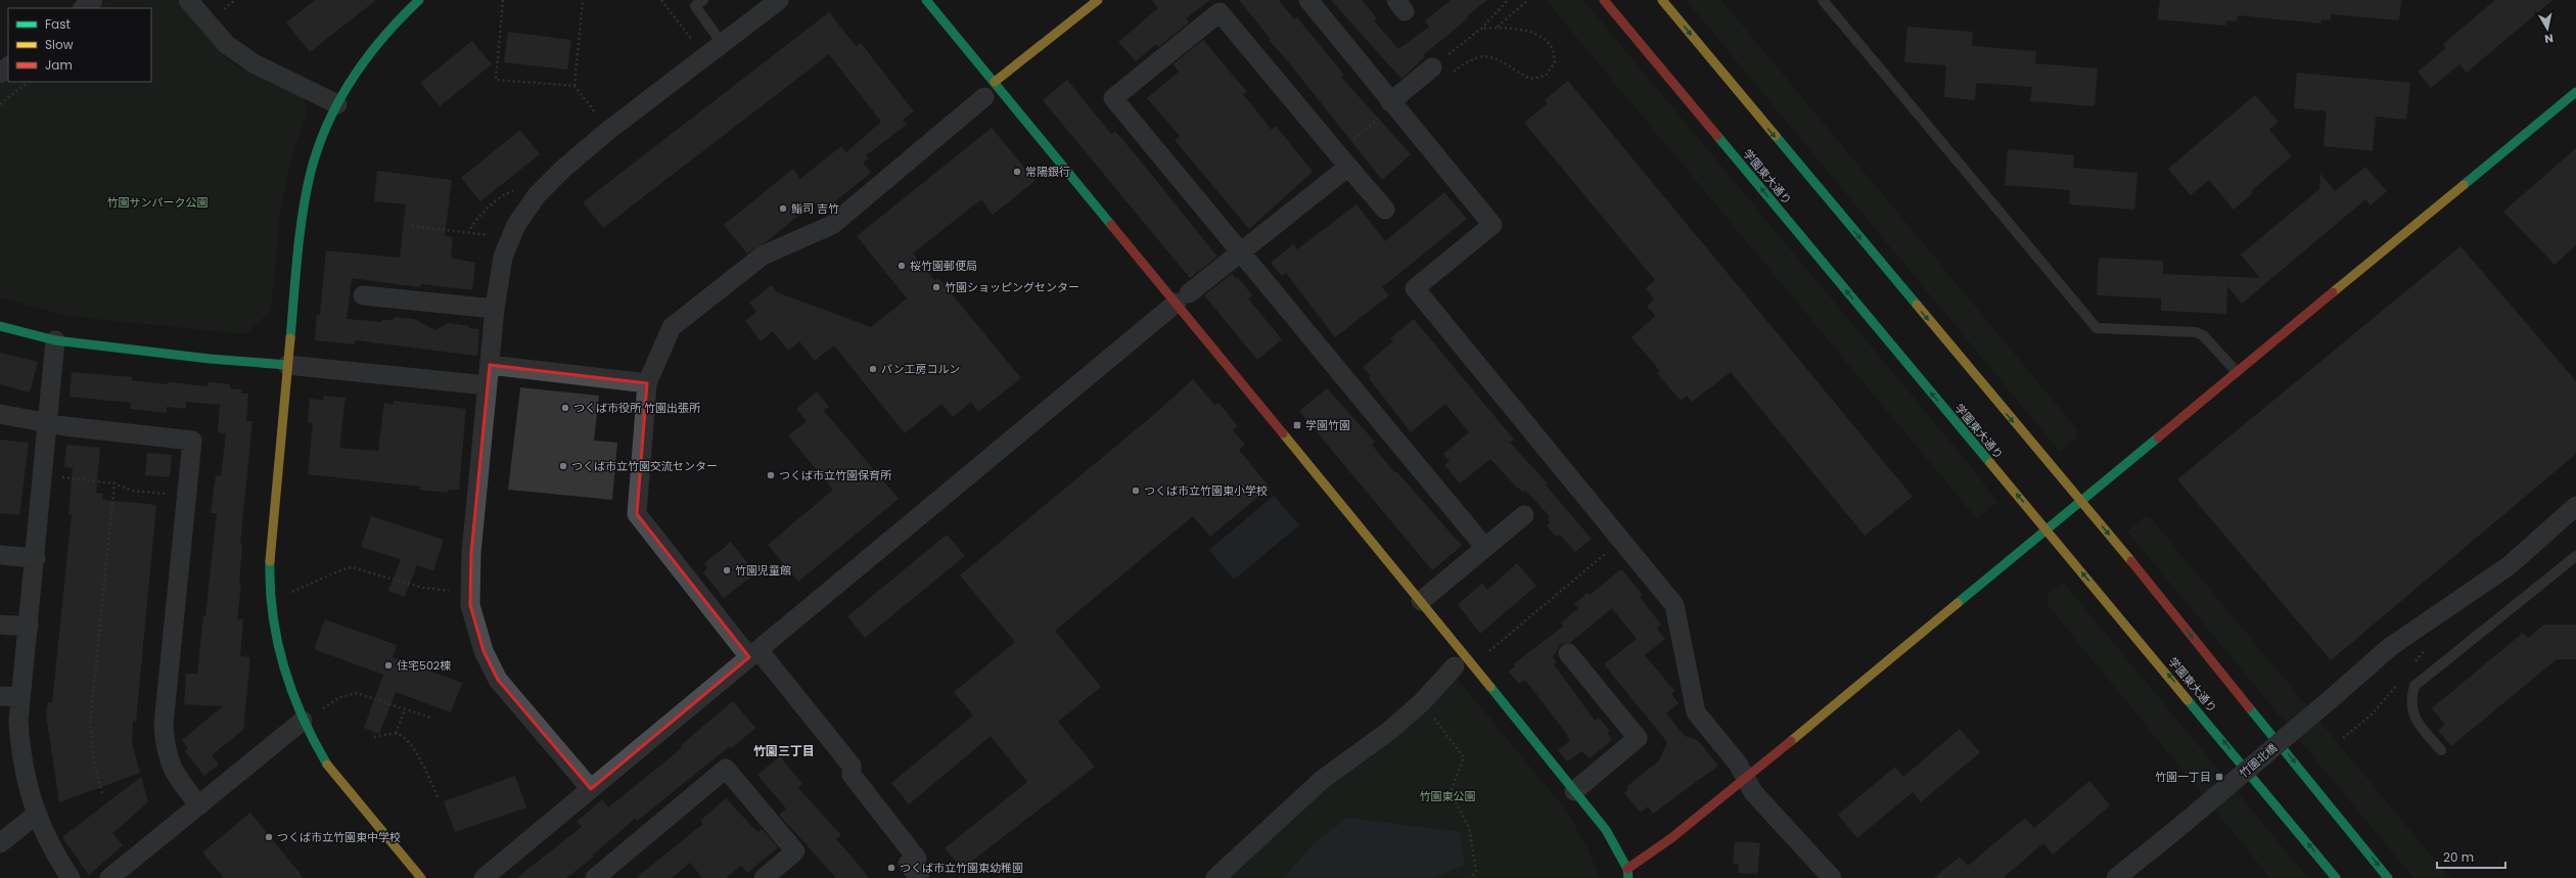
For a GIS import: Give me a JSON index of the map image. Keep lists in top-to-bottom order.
{
  "streets": {
    "street": ["学園東大通り", "竹園北橋"]
  },
  "districts": ["竹園三丁目"],
  "parks": ["竹園サンパーク公園", "竹園東公園"],
  "places": {
    "other": [
      "常陽銀行",
      "鮨司 吉竹",
      "桜竹園郵便局",
      "竹園ショッピングセンター",
      "パン工房コルン",
      "つくば市役所 竹園出張所",
      "つくば市立竹園交流センター",
      "つくば市立竹園保育所",
      "つくば市立竹園東小学校",
      "竹園児童館",
      "住宅502棟",
      "つくば市立竹園東中学校",
      "つくば市立竹園東幼稚園"
    ],
    "transit": ["学園竹園", "竹園一丁目"]
  },
  "legend": ["Fast", "Slow", "Jam"],
  "scale_bar": "20 m",
  "north": "bottom"
}
